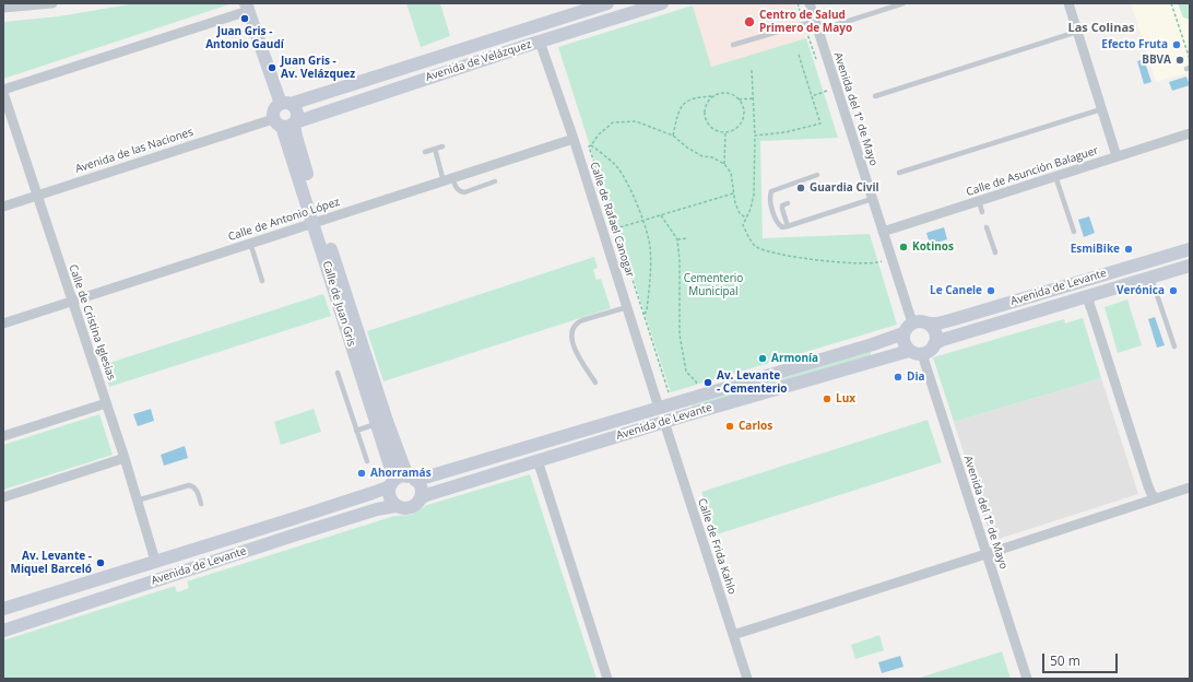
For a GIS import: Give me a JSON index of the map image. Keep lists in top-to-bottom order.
{
  "streets": {
    "street": [
      "Avenida de Velázquez",
      "Avenida del 1º de Mayo",
      "Avenida de las Naciones",
      "Calle de Asunción Balaguer",
      "Calle de Antonio López",
      "Calle de Rafael Canogar",
      "Avenida de Levante",
      "Calle de Juan Gris",
      "Calle de Cristina Iglesias",
      "Calle de Frida Kahlo"
    ]
  },
  "crossings": [
    ["Avenida de Velázquez", "Avenida de las Naciones"],
    ["Avenida de Velázquez", "Calle de Rafael Canogar"],
    ["Avenida de Velázquez", "Calle de Juan Gris"],
    ["Avenida del 1º de Mayo", "Calle de Asunción Balaguer"],
    ["Avenida del 1º de Mayo", "Avenida de Levante"],
    ["Avenida de las Naciones", "Calle de Juan Gris"],
    ["Avenida de las Naciones", "Calle de Cristina Iglesias"],
    ["Calle de Antonio López", "Calle de Rafael Canogar"],
    ["Calle de Antonio López", "Calle de Juan Gris"],
    ["Calle de Antonio López", "Calle de Cristina Iglesias"],
    ["Calle de Rafael Canogar", "Avenida de Levante"],
    ["Avenida de Levante", "Calle de Juan Gris"],
    ["Avenida de Levante", "Calle de Cristina Iglesias"],
    ["Avenida de Levante", "Calle de Frida Kahlo"]
  ],
  "districts": ["Las Colinas"],
  "parks": ["Cementerio Municipal"],
  "places": [
    "Juan Gris - Antonio Gaudí",
    "Centro de Salud Primero de Mayo",
    "Efecto Fruta",
    "BBVA",
    "Juan Gris - Av. Velázquez",
    "Guardia Civil",
    "Kotinos",
    "EsmiBike",
    "Le Canele",
    "Verónica",
    "Armonía",
    "Dia",
    "Av. Levante - Cementerio",
    "Lux",
    "Carlos",
    "Ahorramás",
    "Av. Levante - Miquel Barceló"
  ],
  "scale_bar": "50 m"
}
